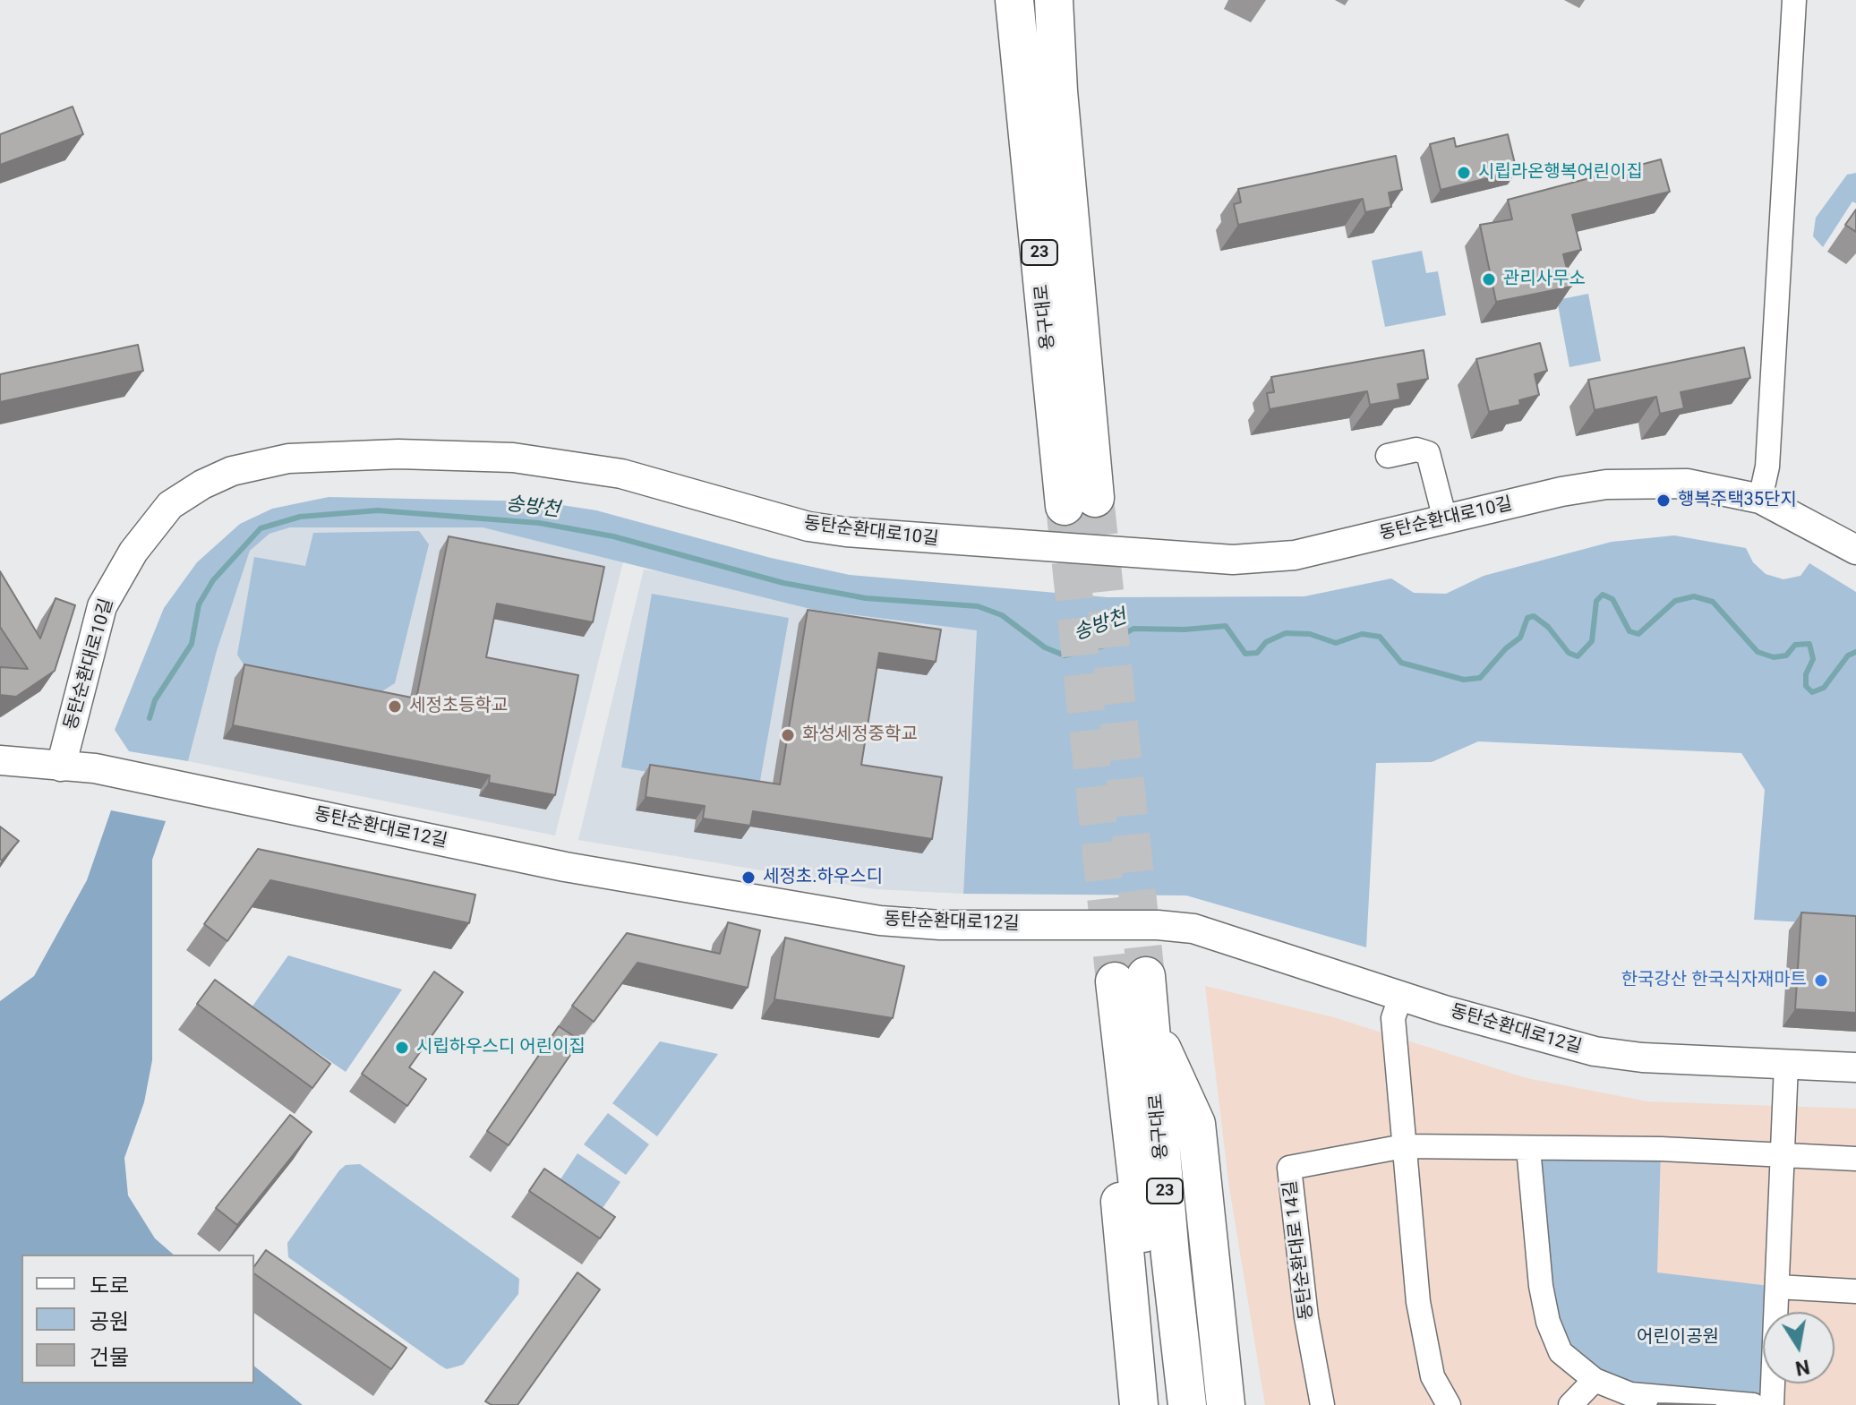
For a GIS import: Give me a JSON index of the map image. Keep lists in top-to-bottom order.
{
  "streets": {
    "highway": ["23", "용구대로"],
    "street": ["동탄순환대로10길", "동탄순환대로12길", "동탄순환대로 14길"]
  },
  "crossings": [
    ["동탄순환대로10길", "동탄순환대로12길"]
  ],
  "water": ["송방천"],
  "parks": ["어린이공원"],
  "places": [
    "시립라온행복어린이집",
    "관리사무소",
    "행복주택35단지",
    "세정초등학교",
    "화성세정중학교",
    "세정초.하우스디",
    "한국강산 한국식자재마트",
    "시립하우스디 어린이집"
  ],
  "legend": ["도로", "공원", "건물"],
  "north": "bottom"
}
